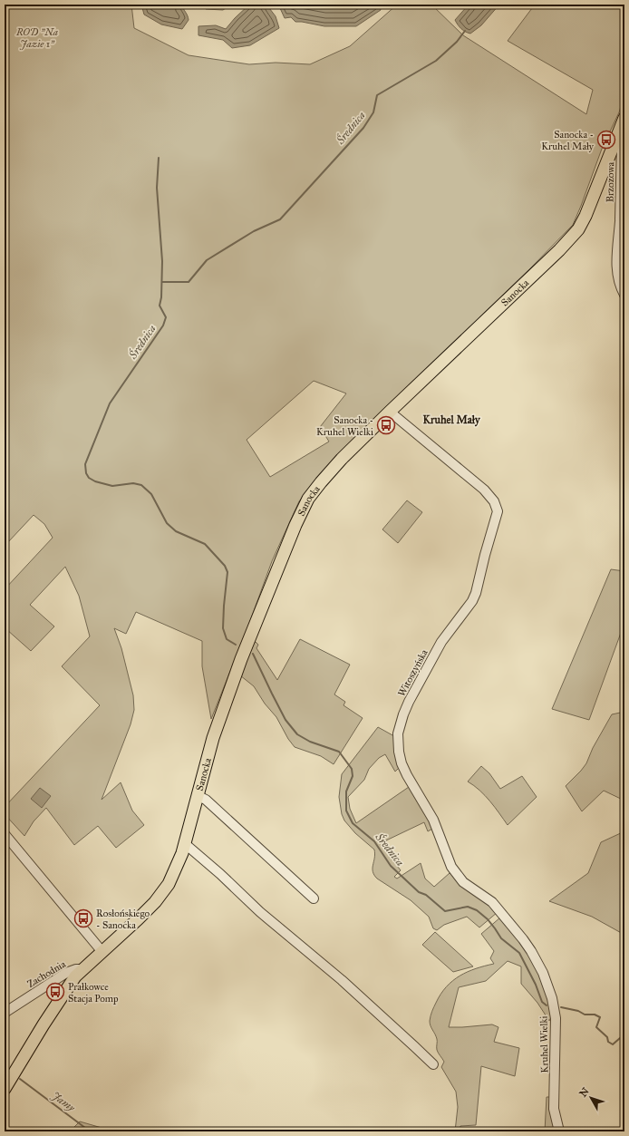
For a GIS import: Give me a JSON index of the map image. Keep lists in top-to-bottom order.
{
  "streets": {
    "main road": ["Sanocka"],
    "street": [
      "Brzozowa",
      "Witoszyńska",
      "Zachodnia",
      "Kruhel Wielki"
    ]
  },
  "crossings": [
    ["Brzozowa", "Sanocka"],
    ["Sanocka", "Witoszyńska"],
    ["Sanocka", "Zachodnia"],
    ["Witoszyńska", "Kruhel Wielki"]
  ],
  "districts": ["Kruhel Mały"],
  "water": ["Średnica", "Jamy"],
  "parks": ["ROD \"Na Jazie 1\""],
  "places": {
    "bus stop": [
      "Sanocka - Kruhel Mały",
      "Sanocka - Kruhel Wielki",
      "Rosłońskiego - Sanocka",
      "Prałkowce Stacja Pomp"
    ]
  },
  "north": "top left"
}
